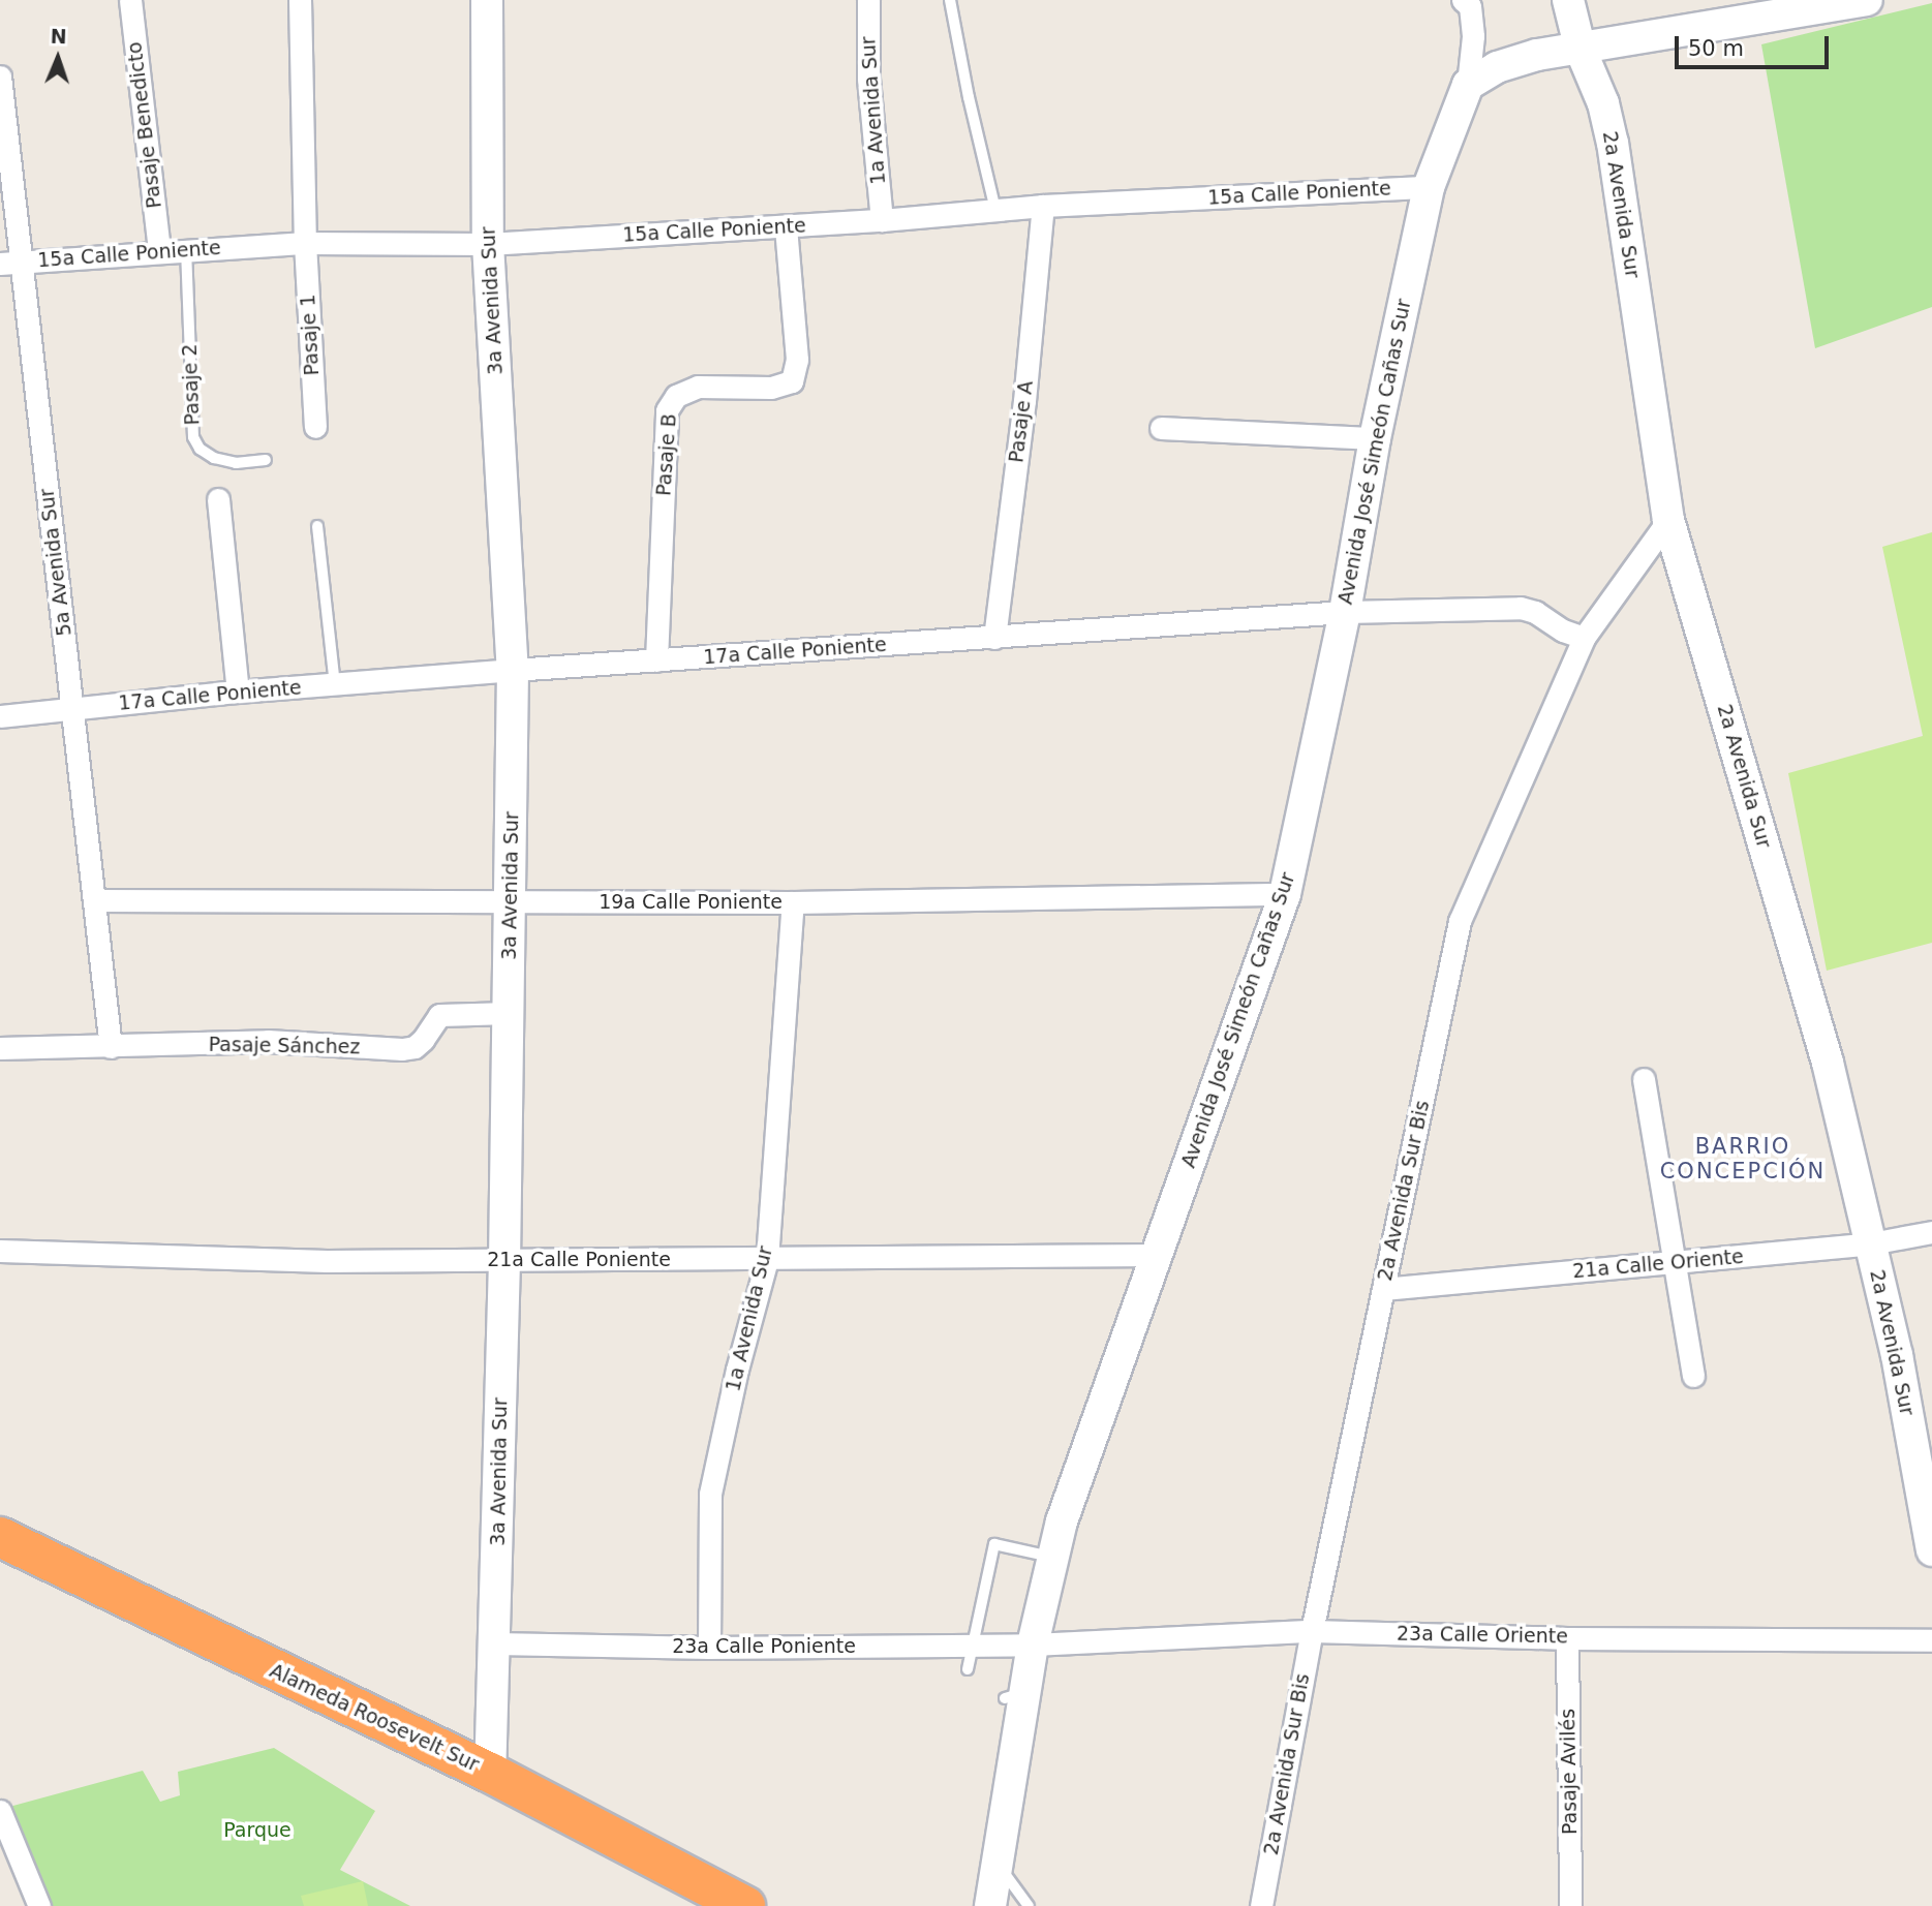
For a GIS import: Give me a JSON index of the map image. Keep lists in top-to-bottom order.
{
  "streets": {
    "highway": ["Alameda Roosevelt Sur"],
    "street": [
      "1a Avenida Sur",
      "Pasaje Benedicto",
      "15a Calle Poniente",
      "2a Avenida Sur",
      "3a Avenida Sur",
      "Pasaje 1",
      "Pasaje A",
      "Avenida José Simeón Cañas Sur",
      "Pasaje B",
      "5a Avenida Sur",
      "17a Calle Poniente",
      "19a Calle Poniente",
      "Pasaje Sánchez",
      "2a Avenida Sur Bis",
      "21a Calle Poniente",
      "21a Calle Oriente",
      "23a Calle Oriente",
      "23a Calle Poniente",
      "Pasaje Avilés"
    ],
    "lane": ["Pasaje 2"]
  },
  "crossings": [
    ["1a Avenida Sur", "15a Calle Poniente"],
    ["1a Avenida Sur", "19a Calle Poniente"],
    ["1a Avenida Sur", "21a Calle Poniente"],
    ["1a Avenida Sur", "23a Calle Poniente"],
    ["Pasaje Benedicto", "15a Calle Poniente"],
    ["15a Calle Poniente", "3a Avenida Sur"],
    ["15a Calle Poniente", "Pasaje 1"],
    ["15a Calle Poniente", "Pasaje 2"],
    ["15a Calle Poniente", "Pasaje A"],
    ["15a Calle Poniente", "Avenida José Simeón Cañas Sur"],
    ["15a Calle Poniente", "Pasaje B"],
    ["15a Calle Poniente", "5a Avenida Sur"],
    ["2a Avenida Sur", "2a Avenida Sur Bis"],
    ["2a Avenida Sur", "21a Calle Oriente"],
    ["3a Avenida Sur", "17a Calle Poniente"],
    ["3a Avenida Sur", "19a Calle Poniente"],
    ["3a Avenida Sur", "Pasaje Sánchez"],
    ["3a Avenida Sur", "21a Calle Poniente"],
    ["3a Avenida Sur", "23a Calle Poniente"],
    ["3a Avenida Sur", "Alameda Roosevelt Sur"],
    ["Pasaje A", "17a Calle Poniente"],
    ["Avenida José Simeón Cañas Sur", "17a Calle Poniente"],
    ["Avenida José Simeón Cañas Sur", "19a Calle Poniente"],
    ["Avenida José Simeón Cañas Sur", "21a Calle Poniente"],
    ["Avenida José Simeón Cañas Sur", "23a Calle Oriente"],
    ["Avenida José Simeón Cañas Sur", "23a Calle Poniente"],
    ["Pasaje B", "17a Calle Poniente"],
    ["5a Avenida Sur", "17a Calle Poniente"],
    ["5a Avenida Sur", "19a Calle Poniente"],
    ["5a Avenida Sur", "Pasaje Sánchez"],
    ["17a Calle Poniente", "2a Avenida Sur Bis"],
    ["2a Avenida Sur Bis", "21a Calle Oriente"],
    ["2a Avenida Sur Bis", "23a Calle Oriente"],
    ["23a Calle Oriente", "23a Calle Poniente"],
    ["23a Calle Oriente", "Pasaje Avilés"]
  ],
  "districts": ["BARRIO CONCEPCIÓN"],
  "parks": ["Parque"],
  "scale_bar": "50 m",
  "north": "top"
}
